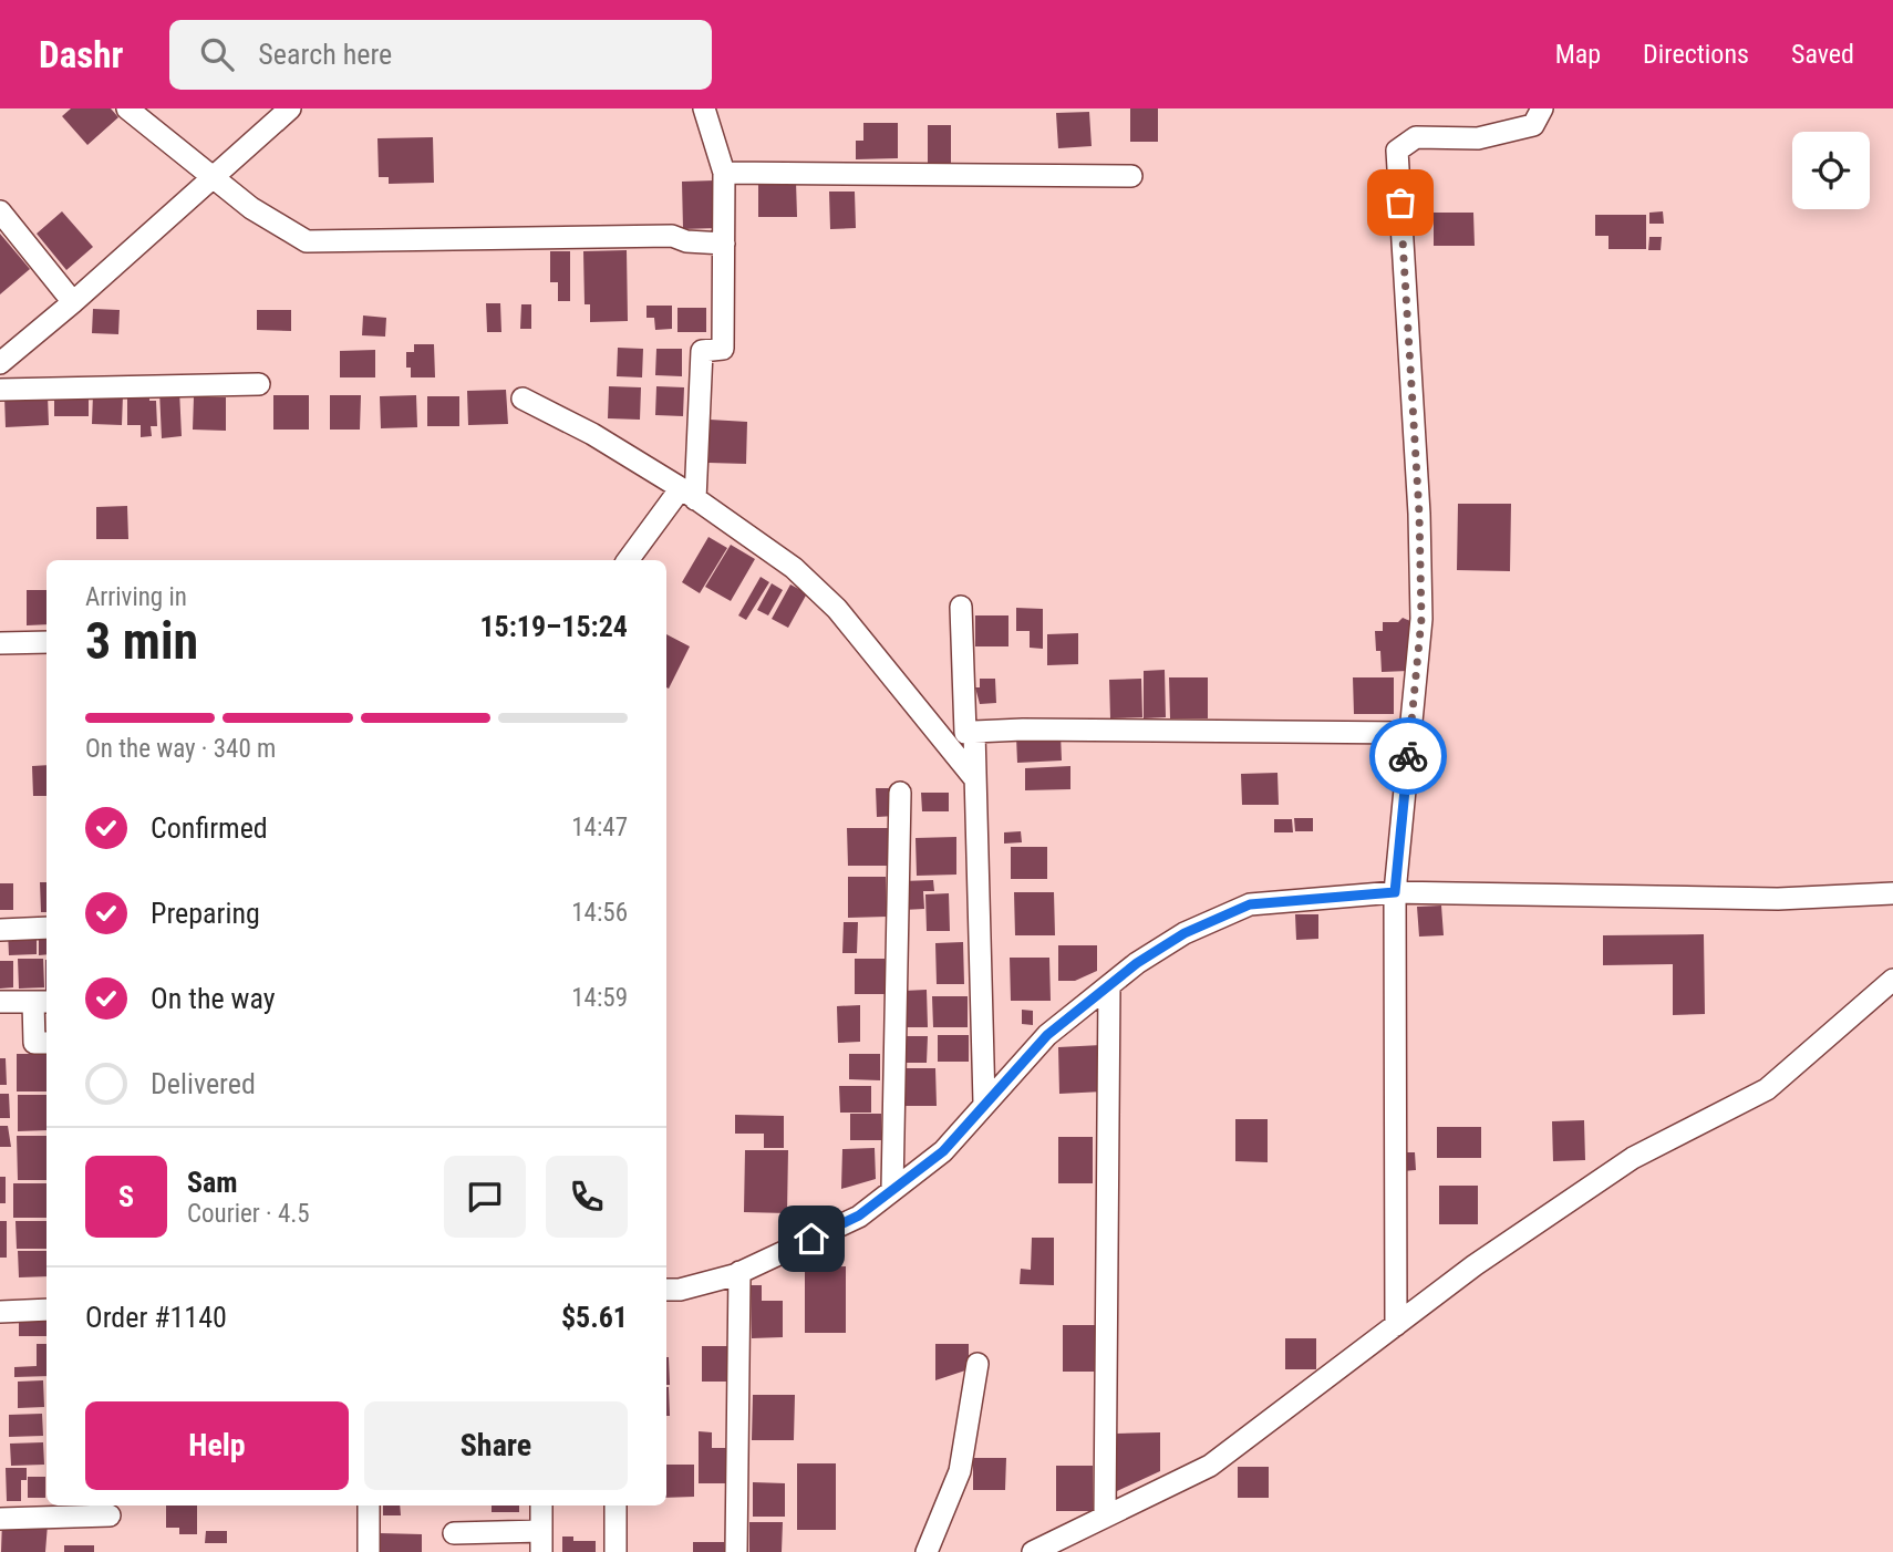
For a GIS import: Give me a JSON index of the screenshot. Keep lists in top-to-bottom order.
{
  "page": {
    "header": "Dashr",
    "search": "Search here",
    "nav": ["Map", "Directions", "Saved"],
    "heading": ["3 min", "Arriving in", "15:19–15:24"],
    "panel": [
      "Sam",
      "Courier · 4.5",
      "Order #1140",
      "$5.61"
    ],
    "bar": "On the way · 340 m",
    "list": [
      ["Confirmed", "14:47"],
      ["Preparing", "14:56"],
      ["On the way", "14:59"],
      "Delivered"
    ],
    "round": "S",
    "buttons": ["Help", "Share"]
  }
}
